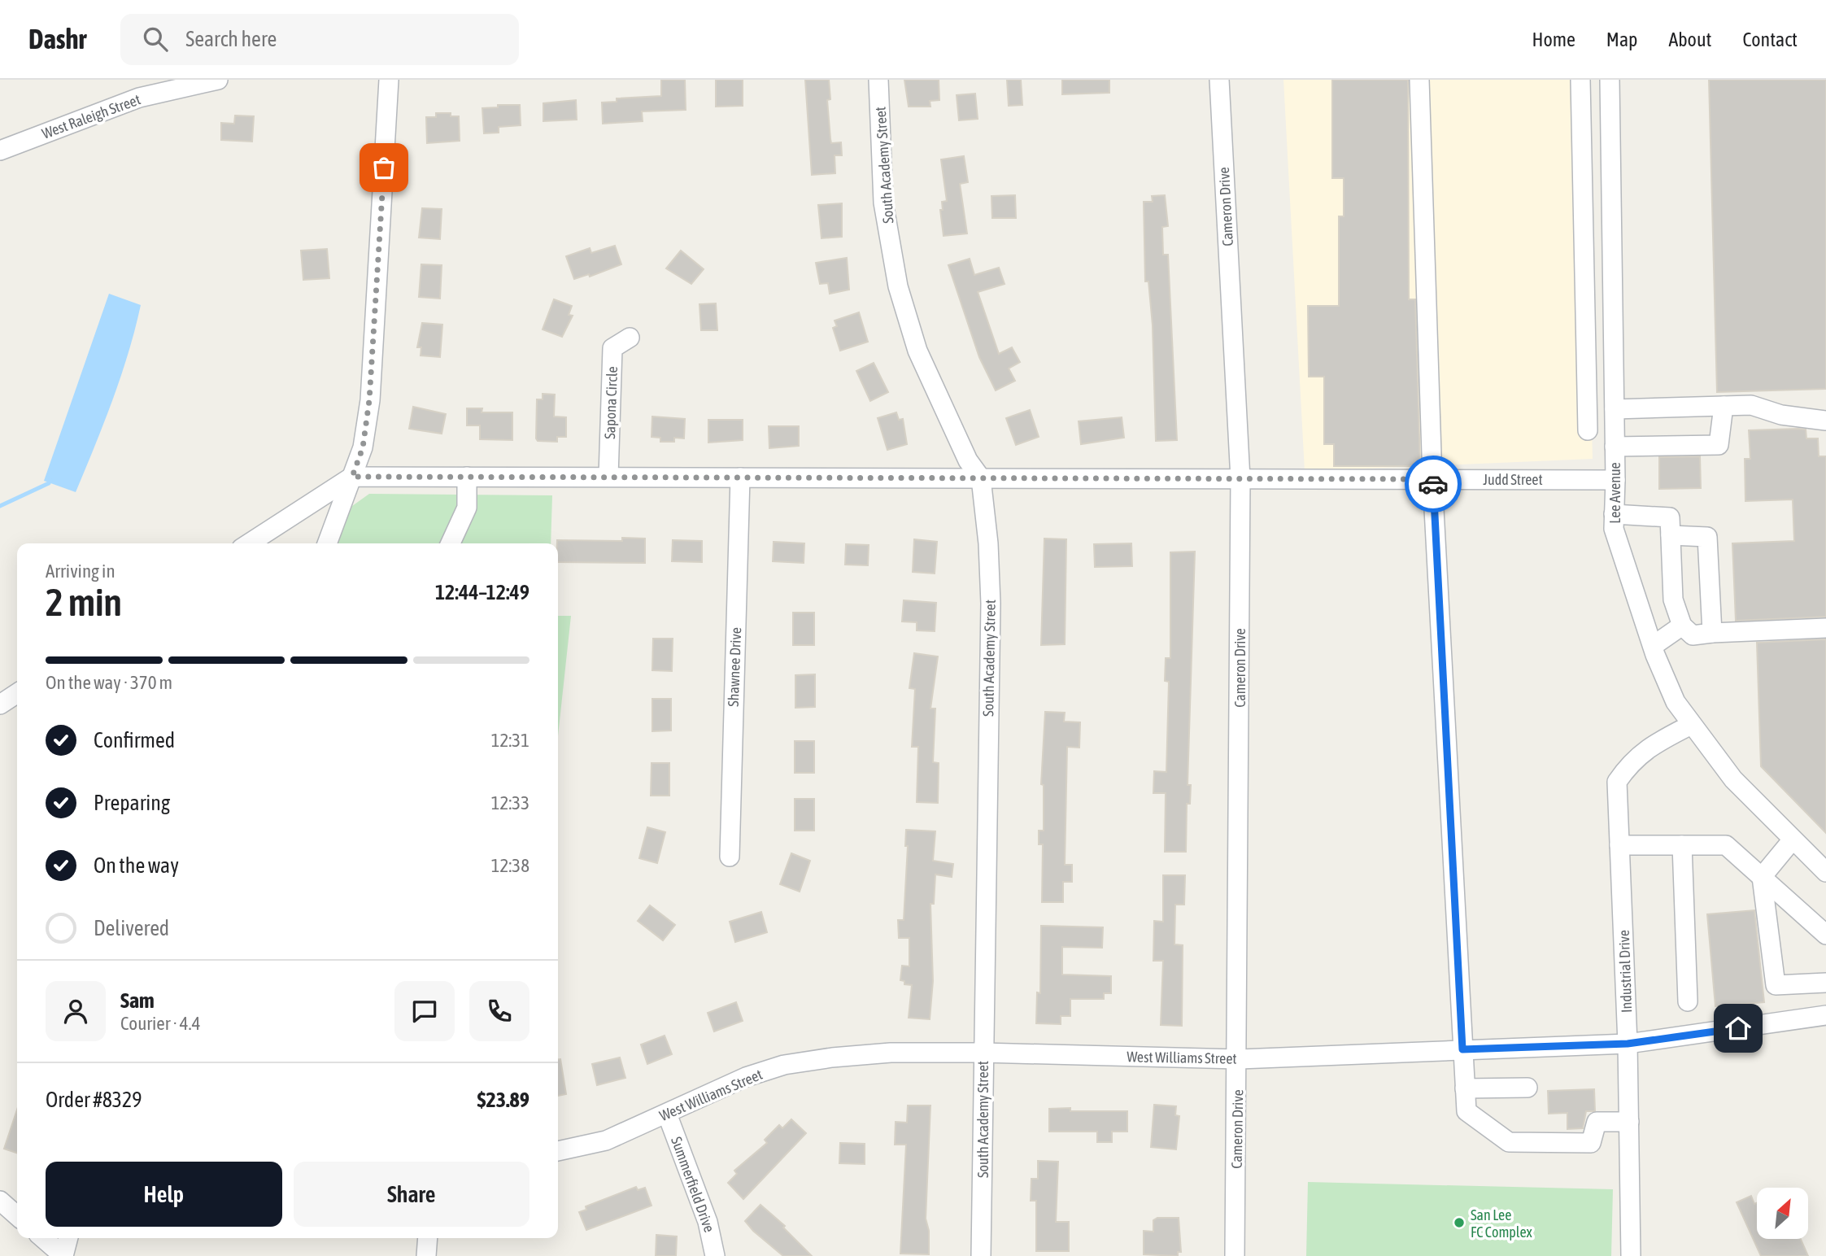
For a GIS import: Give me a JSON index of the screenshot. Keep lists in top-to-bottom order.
{
  "streets": {
    "street": [
      "West Raleigh Street",
      "South Academy Street",
      "Cameron Drive",
      "Sapona Circle",
      "Judd Street",
      "Lee Avenue",
      "Shawnee Drive",
      "Industrial Drive",
      "West Williams Street",
      "Summerfield Drive"
    ]
  },
  "crossings": [
    ["South Academy Street", "Judd Street"],
    ["South Academy Street", "West Williams Street"],
    ["Cameron Drive", "Judd Street"],
    ["Cameron Drive", "West Williams Street"],
    ["Sapona Circle", "Judd Street"],
    ["Judd Street", "Lee Avenue"],
    ["Judd Street", "Shawnee Drive"],
    ["Lee Avenue", "Industrial Drive"],
    ["Industrial Drive", "West Williams Street"],
    ["West Williams Street", "Summerfield Drive"]
  ],
  "places": ["San Lee FC Complex"],
  "north": "top right",
  "page": {
    "header": "Dashr",
    "search": "Search here",
    "nav": [
      "Home",
      "Map",
      "About",
      "Contact"
    ],
    "heading": ["2 min", "Arriving in", "12:44–12:49"],
    "panel": [
      "Sam",
      "Courier · 4.4",
      "Order #8329",
      "$23.89"
    ],
    "bar": "On the way · 370 m",
    "list": [
      ["Confirmed", "12:31"],
      ["Preparing", "12:33"],
      ["On the way", "12:38"],
      "Delivered"
    ],
    "buttons": ["Help", "Share"]
  }
}
